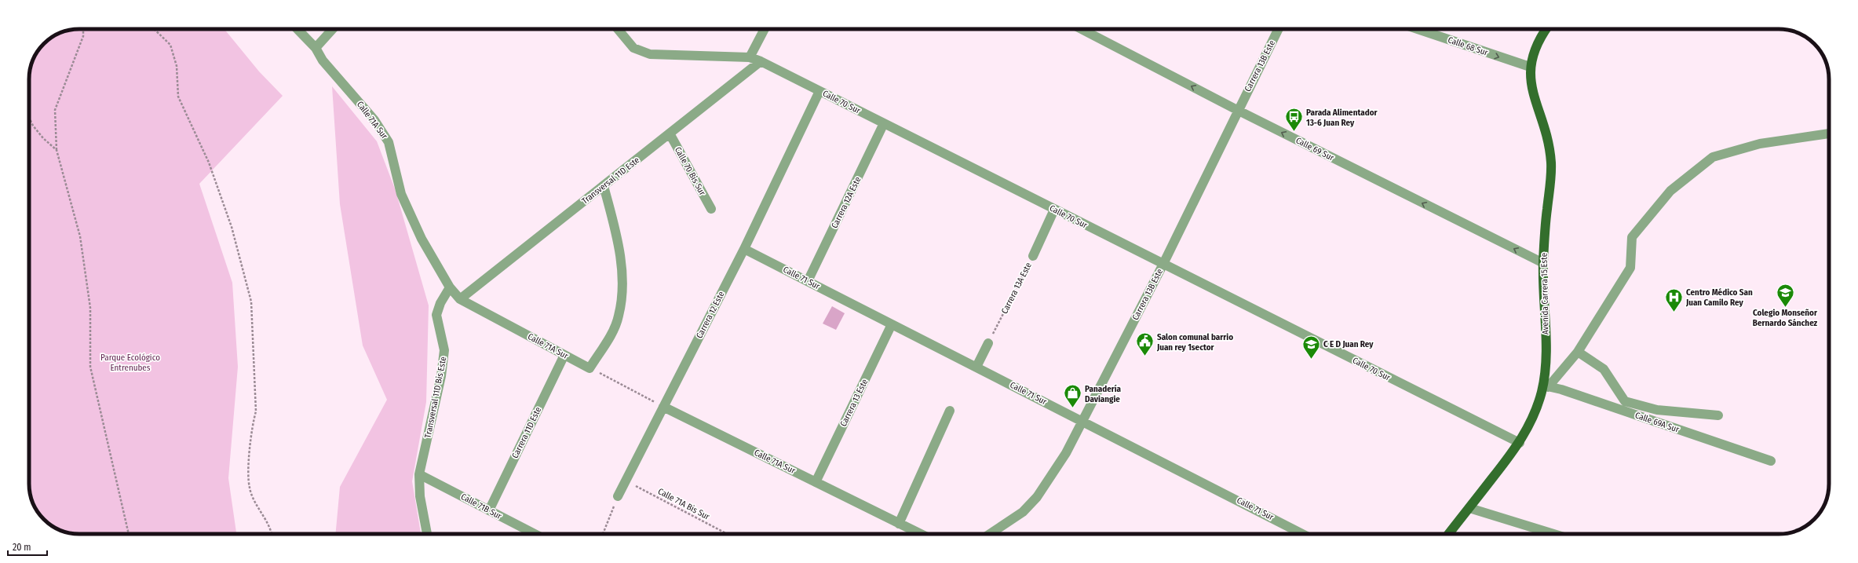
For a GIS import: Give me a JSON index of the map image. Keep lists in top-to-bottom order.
{
  "streets": {
    "main road": ["Avenida Carrera 15 Este"],
    "street": [
      "Calle 68 Sur",
      "Carrera 13B Este",
      "Calle 70 Sur",
      "Calle 71A Sur",
      "Calle 69 Sur",
      "Calle 70 Bis Sur",
      "Transversal 11D Este",
      "Carrera 12A Este",
      "Calle 71 Sur",
      "Carrera 13A Este",
      "Carrera 12 Este",
      "Transversal 11D Bis Este",
      "Carrera 13 Este",
      "Calle 69A Sur",
      "Carrera 11D Este",
      "Calle 71B Sur"
    ],
    "path": ["Calle 71A Bis Sur"]
  },
  "crossings": [
    ["Calle 68 Sur", "Avenida Carrera 15 Este"],
    ["Carrera 13B Este", "Calle 70 Sur"],
    ["Carrera 13B Este", "Calle 69 Sur"],
    ["Carrera 13B Este", "Calle 71 Sur"],
    ["Calle 70 Sur", "Transversal 11D Este"],
    ["Calle 70 Sur", "Carrera 12A Este"],
    ["Calle 70 Sur", "Carrera 13A Este"],
    ["Calle 70 Sur", "Avenida Carrera 15 Este"],
    ["Calle 70 Sur", "Carrera 12 Este"],
    ["Calle 71A Sur", "Transversal 11D Este"],
    ["Calle 71A Sur", "Carrera 12 Este"],
    ["Calle 71A Sur", "Transversal 11D Bis Este"],
    ["Calle 71A Sur", "Carrera 13 Este"],
    ["Calle 71A Sur", "Carrera 11D Este"],
    ["Calle 69 Sur", "Avenida Carrera 15 Este"],
    ["Calle 70 Bis Sur", "Transversal 11D Este"],
    ["Carrera 12A Este", "Calle 71 Sur"],
    ["Calle 71 Sur", "Carrera 12 Este"],
    ["Calle 71 Sur", "Carrera 13 Este"],
    ["Avenida Carrera 15 Este", "Calle 69A Sur"],
    ["Carrera 12 Este", "Calle 71A Bis Sur"],
    ["Transversal 11D Bis Este", "Calle 71B Sur"],
    ["Carrera 11D Este", "Calle 71B Sur"]
  ],
  "one_way": ["Calle 68 Sur", "Calle 69 Sur"],
  "parks": ["Parque Ecológico Entrenubes"],
  "places": {
    "bus stop": ["Parada Alimentador 13-6 Juan Rey"],
    "school or university": ["Colegio Monseñor Bernardo Sánchez", "C E D Juan Rey"],
    "hospital": ["Centro Médico San Juan Camilo Rey"],
    "public building": ["Salon comunal barrio Juan rey 1sector"],
    "shop": ["Panadería Daviangie"]
  },
  "scale_bar": "20 m"
}
